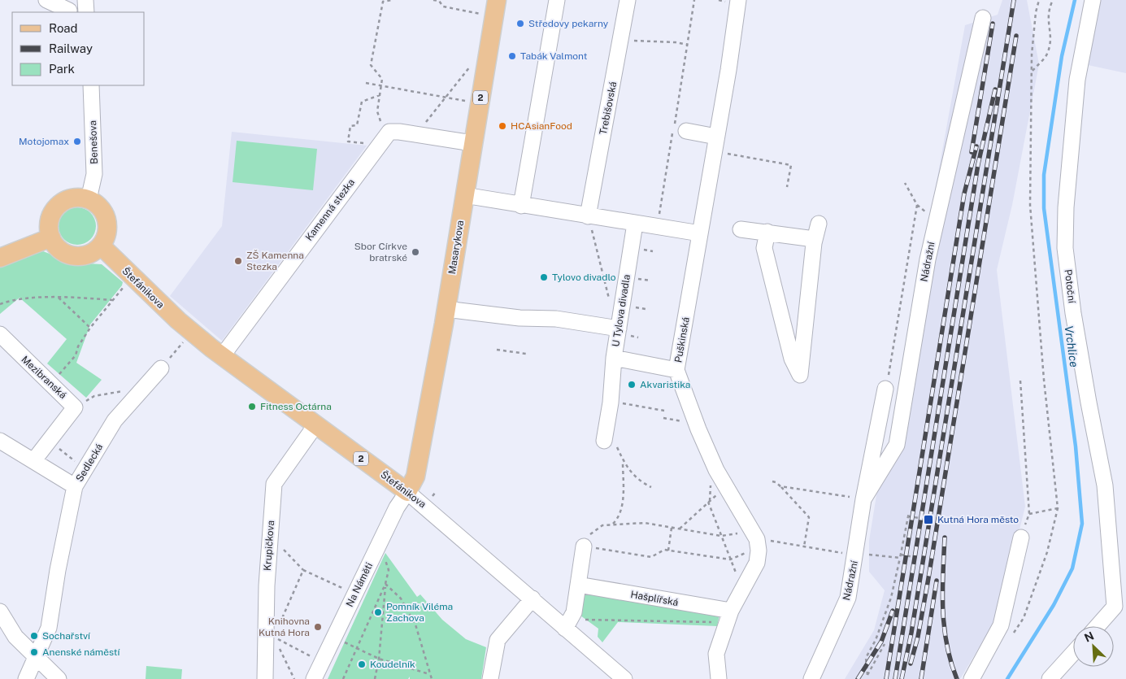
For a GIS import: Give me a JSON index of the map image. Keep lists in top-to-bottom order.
{
  "streets": {
    "main road": ["2", "Masarykova", "Štefánikova"],
    "street": [
      "Trebišovská",
      "Benešova",
      "Kamenná stezka",
      "Nádražní",
      "Potoční",
      "U Tylova divadla",
      "Puškinská",
      "Mezibranská",
      "Sedlecká",
      "Krupičkova",
      "Na Náměti",
      "Hašplířská"
    ]
  },
  "crossings": [
    ["Benešova", "Štefánikova"],
    ["Kamenná stezka", "Masarykova"],
    ["Kamenná stezka", "Štefánikova"],
    ["Masarykova", "Štefánikova"],
    ["Masarykova", "Na Náměti"],
    ["Štefánikova", "Krupičkova"],
    ["Štefánikova", "Na Náměti"],
    ["U Tylova divadla", "Puškinská"]
  ],
  "water": ["Vrchlice"],
  "places": {
    "other": [
      "Středovy pekarny",
      "Tabák Valmont",
      "HCAsianFood",
      "Motojomax",
      "Sbor Církve bratrské",
      "ZŠ Kamenna Stezka",
      "Tylovo divadlo",
      "Akvaristika",
      "Fitness Octárna",
      "Pomník Viléma Zachova",
      "Knihovna Kutná Hora",
      "Sochařství",
      "Anenské náměstí",
      "Koudelník"
    ],
    "transit": ["Kutná Hora město"]
  },
  "legend": ["Road", "Railway", "Park"],
  "north": "top left"
}
